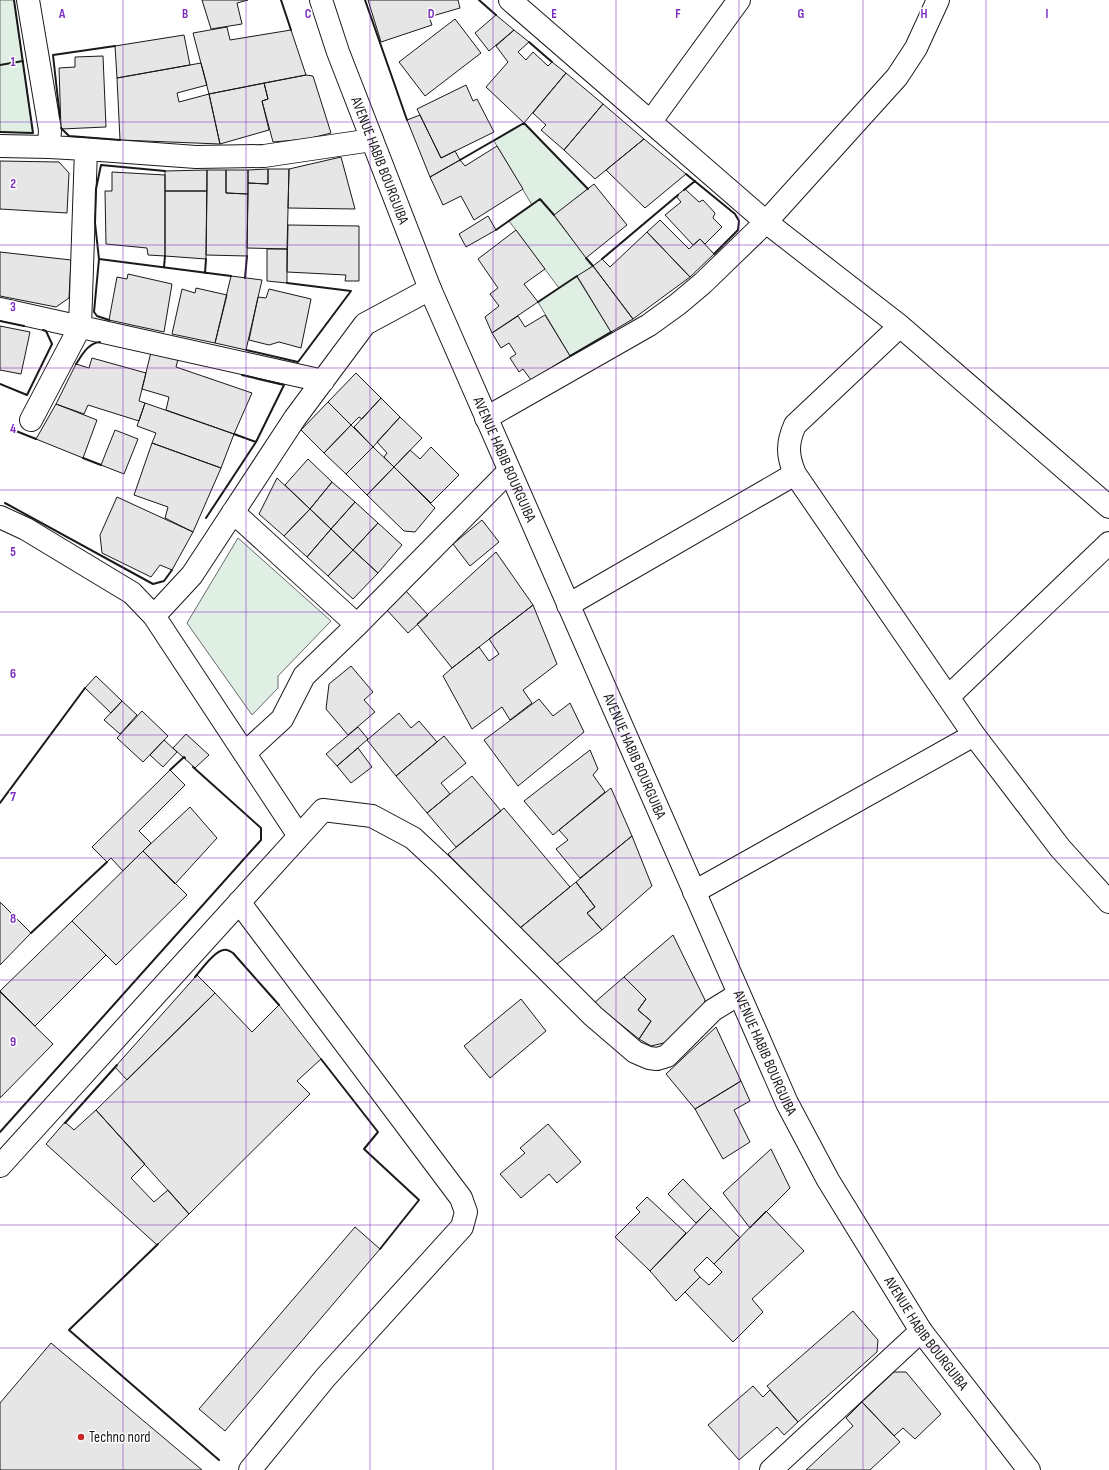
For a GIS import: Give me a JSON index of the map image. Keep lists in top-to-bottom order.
{
  "streets": {
    "street": ["AVENUE HABIB BOURGUIBA"]
  },
  "places": ["Techno nord"],
  "grid": {
    "columns": [
      "A",
      "B",
      "C",
      "D",
      "E",
      "F",
      "G",
      "H",
      "I"
    ],
    "rows": [
      "1",
      "2",
      "3",
      "4",
      "5",
      "6",
      "7",
      "8",
      "9"
    ]
  }
}
